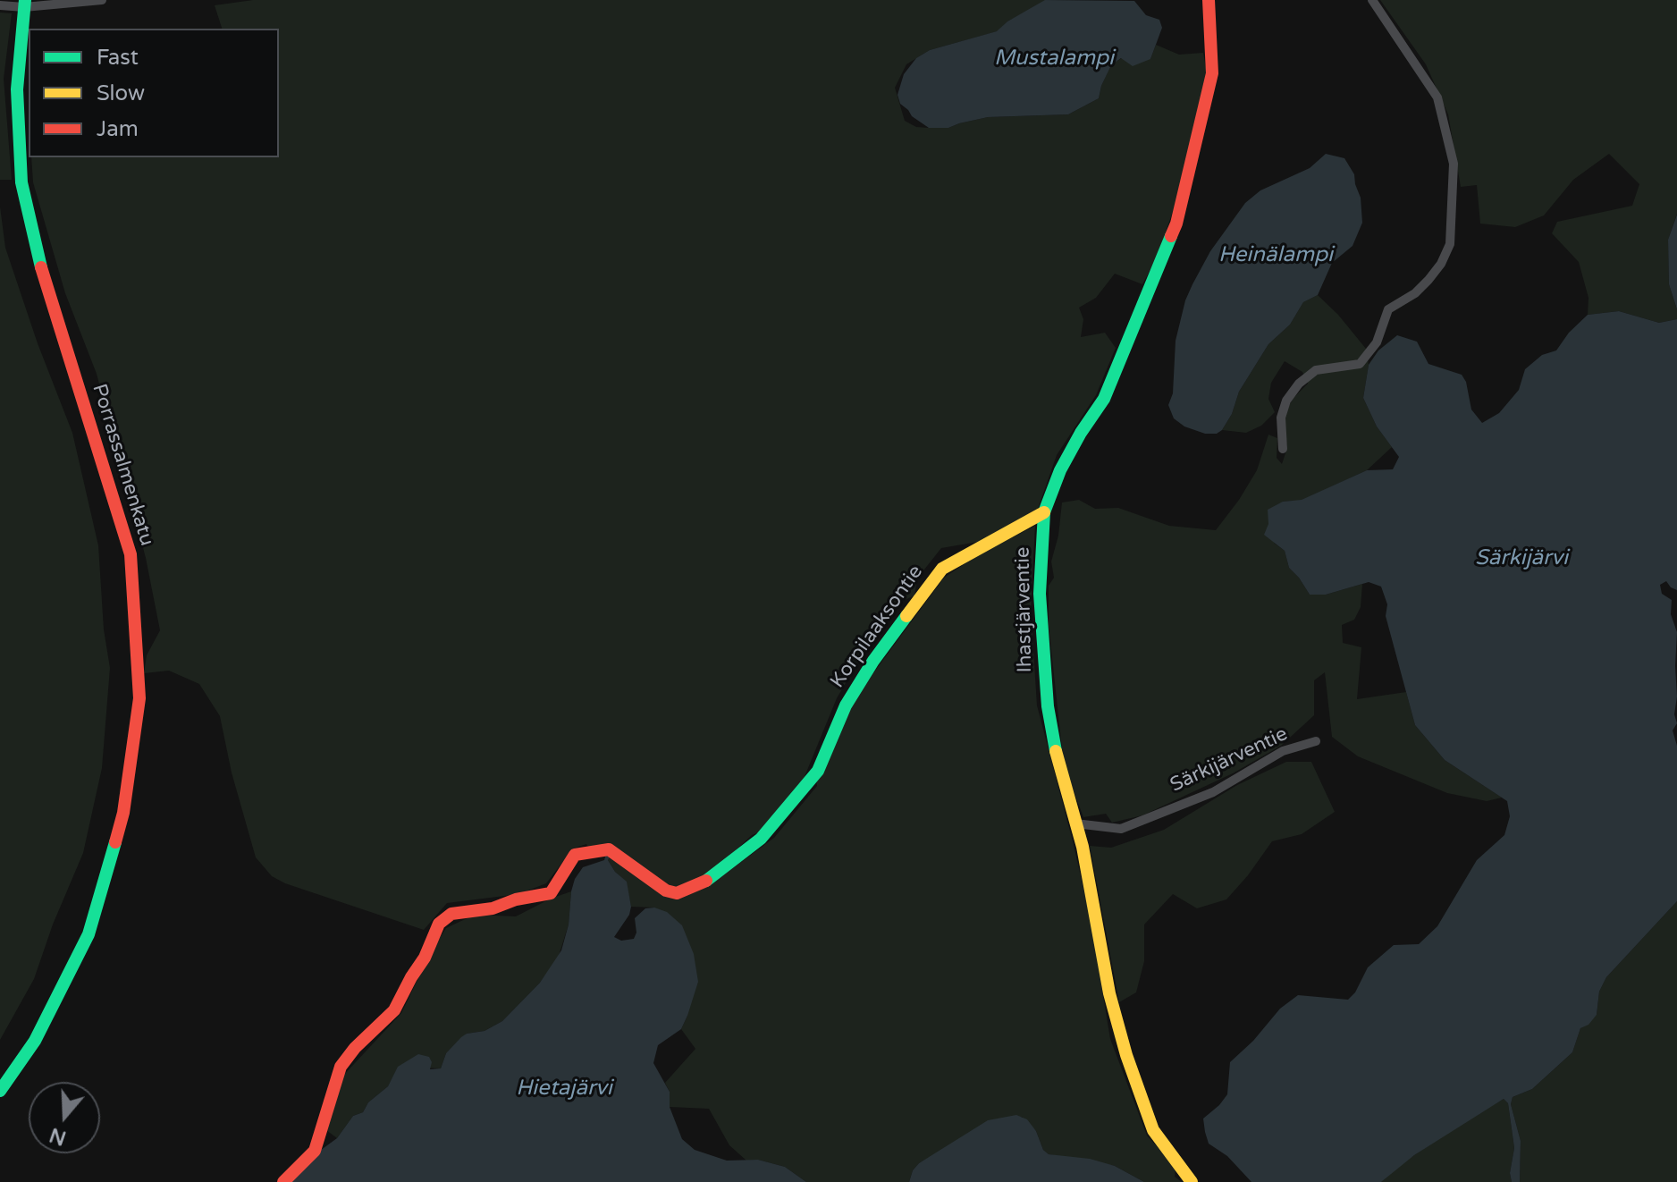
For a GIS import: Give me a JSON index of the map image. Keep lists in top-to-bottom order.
{
  "streets": {
    "street": [
      "Porrassalmenkatu",
      "Ihastjärventie",
      "Korpilaaksontie",
      "Särkijärventie"
    ]
  },
  "crossings": [
    ["Ihastjärventie", "Korpilaaksontie"],
    ["Ihastjärventie", "Särkijärventie"]
  ],
  "water": [
    "Mustalampi",
    "Heinälampi",
    "Särkijärvi",
    "Hietajärvi"
  ],
  "legend": ["Fast", "Slow", "Jam"],
  "north": "bottom"
}
